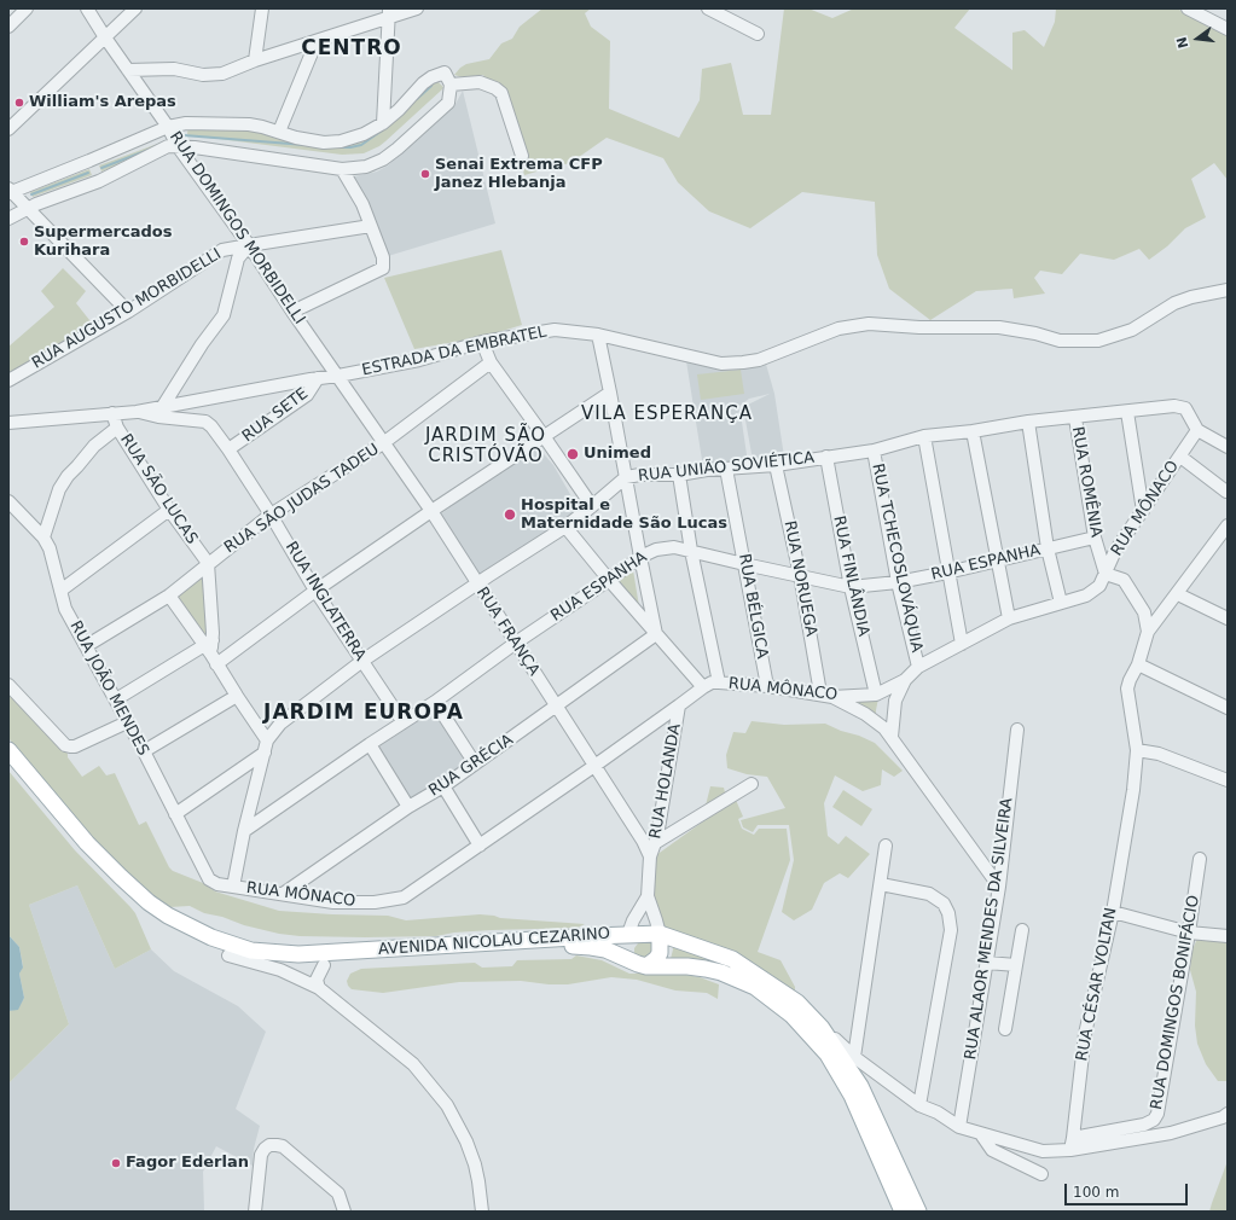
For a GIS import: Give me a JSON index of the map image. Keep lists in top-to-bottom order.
{
  "streets": {
    "main road": ["AVENIDA NICOLAU CEZARINO"],
    "street": [
      "RUA DOMINGOS MORBIDELLI",
      "RUA AUGUSTO MORBIDELLI",
      "ESTRADA DA EMBRATEL",
      "RUA SETE",
      "RUA UNIÃO SOVIÉTICA",
      "RUA ROMÊNIA",
      "RUA SÃO LUCAS",
      "RUA SÃO JUDAS TADEU",
      "RUA MÔNACO",
      "RUA TCHECOSLOVÁQUIA",
      "RUA ESPANHA",
      "RUA FINLÂNDIA",
      "RUA NORUEGA",
      "RUA INGLATERRA",
      "RUA BÉLGICA",
      "RUA FRANÇA",
      "RUA JOÃO MENDES",
      "RUA GRÉCIA",
      "RUA HOLANDA",
      "RUA ALAOR MENDES DA SILVEIRA",
      "RUA CÉSAR VOLTAN",
      "RUA DOMINGOS BONIFÁCIO"
    ]
  },
  "crossings": [
    ["RUA DOMINGOS MORBIDELLI", "RUA AUGUSTO MORBIDELLI"],
    ["RUA DOMINGOS MORBIDELLI", "ESTRADA DA EMBRATEL"],
    ["RUA DOMINGOS MORBIDELLI", "RUA FRANÇA"],
    ["ESTRADA DA EMBRATEL", "RUA SETE"],
    ["ESTRADA DA EMBRATEL", "RUA SÃO LUCAS"],
    ["ESTRADA DA EMBRATEL", "RUA INGLATERRA"],
    ["ESTRADA DA EMBRATEL", "RUA FRANÇA"],
    ["RUA SETE", "RUA INGLATERRA"],
    ["RUA UNIÃO SOVIÉTICA", "RUA ROMÊNIA"],
    ["RUA UNIÃO SOVIÉTICA", "RUA MÔNACO"],
    ["RUA UNIÃO SOVIÉTICA", "RUA TCHECOSLOVÁQUIA"],
    ["RUA UNIÃO SOVIÉTICA", "RUA FINLÂNDIA"],
    ["RUA UNIÃO SOVIÉTICA", "RUA NORUEGA"],
    ["RUA UNIÃO SOVIÉTICA", "RUA INGLATERRA"],
    ["RUA UNIÃO SOVIÉTICA", "RUA BÉLGICA"],
    ["RUA UNIÃO SOVIÉTICA", "RUA FRANÇA"],
    ["RUA ROMÊNIA", "RUA MÔNACO"],
    ["RUA ROMÊNIA", "RUA ESPANHA"],
    ["RUA SÃO LUCAS", "RUA SÃO JUDAS TADEU"],
    ["RUA SÃO JUDAS TADEU", "RUA INGLATERRA"],
    ["RUA SÃO JUDAS TADEU", "RUA FRANÇA"],
    ["RUA SÃO JUDAS TADEU", "RUA JOÃO MENDES"],
    ["RUA MÔNACO", "RUA TCHECOSLOVÁQUIA"],
    ["RUA MÔNACO", "RUA FINLÂNDIA"],
    ["RUA MÔNACO", "RUA NORUEGA"],
    ["RUA MÔNACO", "RUA BÉLGICA"],
    ["RUA MÔNACO", "RUA FRANÇA"],
    ["RUA MÔNACO", "RUA JOÃO MENDES"],
    ["RUA MÔNACO", "RUA GRÉCIA"],
    ["RUA MÔNACO", "RUA HOLANDA"],
    ["RUA TCHECOSLOVÁQUIA", "RUA ESPANHA"],
    ["RUA ESPANHA", "RUA FINLÂNDIA"],
    ["RUA ESPANHA", "RUA NORUEGA"],
    ["RUA ESPANHA", "RUA INGLATERRA"],
    ["RUA ESPANHA", "RUA BÉLGICA"],
    ["RUA ESPANHA", "RUA FRANÇA"],
    ["RUA FRANÇA", "RUA GRÉCIA"],
    ["RUA FRANÇA", "RUA HOLANDA"],
    ["RUA CÉSAR VOLTAN", "RUA DOMINGOS BONIFÁCIO"]
  ],
  "districts": [
    "CENTRO",
    "VILA ESPERANÇA",
    "JARDIM SÃO CRISTÓVÃO",
    "JARDIM EUROPA"
  ],
  "places": [
    "William's Arepas",
    "Senai Extrema CFP Janez Hlebanja",
    "Supermercados Kurihara",
    "Unimed",
    "Hospital e Maternidade São Lucas",
    "Fagor Ederlan"
  ],
  "scale_bar": "100 m",
  "north": "left"
}
